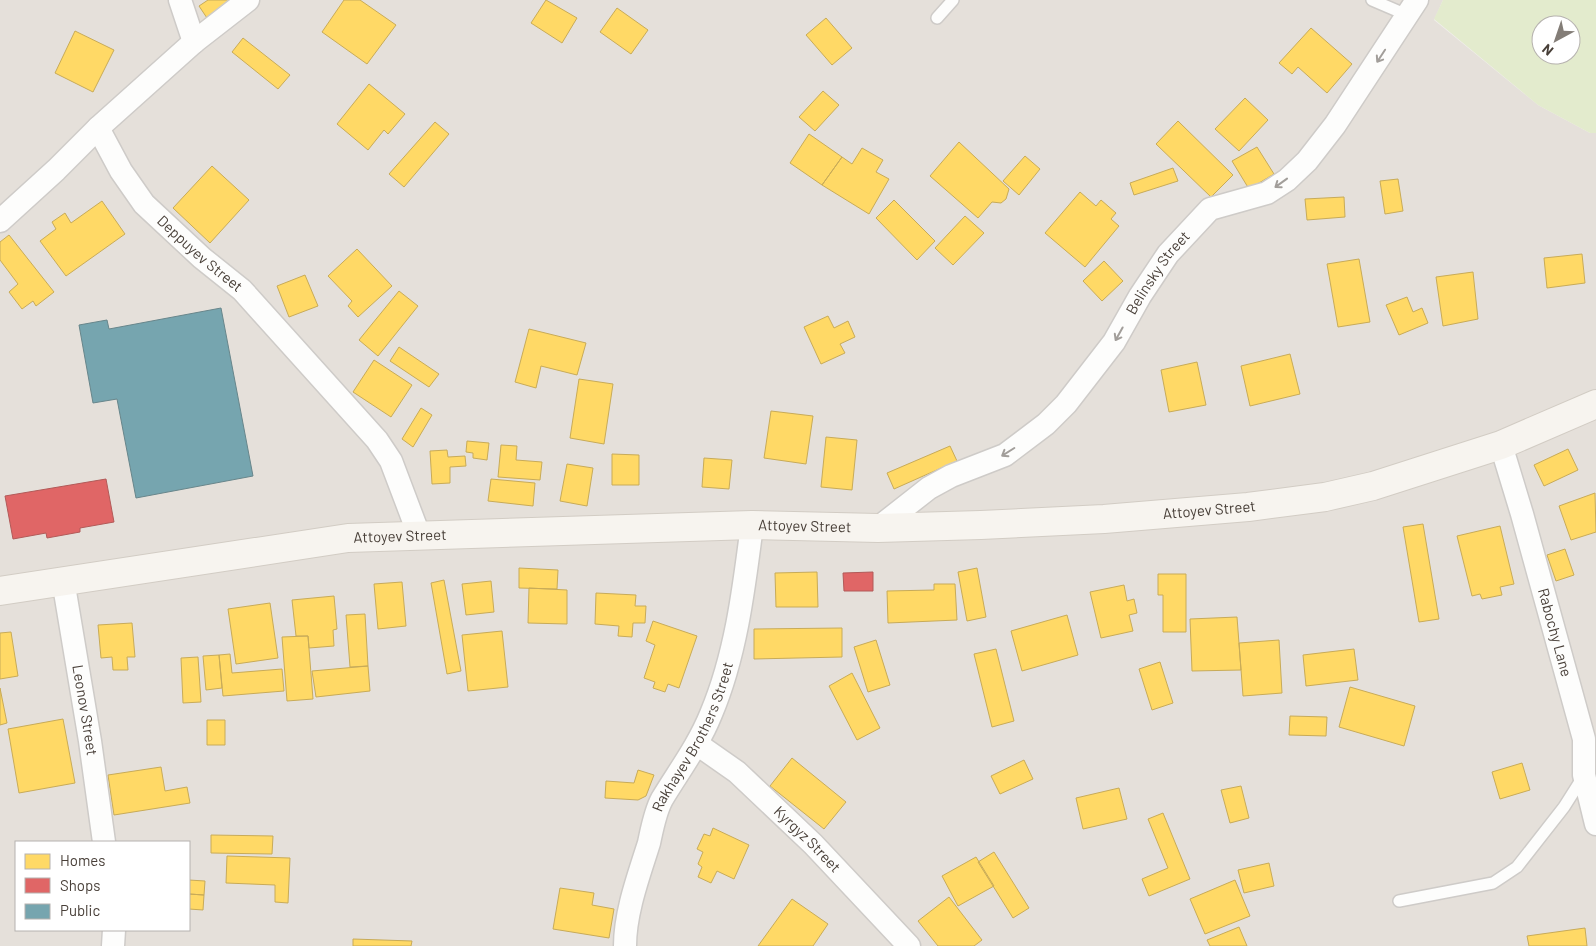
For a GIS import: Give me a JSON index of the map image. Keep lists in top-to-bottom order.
{
  "streets": {
    "street": [
      "Deppuyev Street",
      "Belinsky Street",
      "Attoyev Street",
      "Rabochy Lane",
      "Leonov Street",
      "Rakhayev Brothers Street",
      "Kyrgyz Street"
    ]
  },
  "crossings": [
    ["Deppuyev Street", "Attoyev Street"],
    ["Belinsky Street", "Attoyev Street"],
    ["Attoyev Street", "Rabochy Lane"],
    ["Attoyev Street", "Leonov Street"],
    ["Attoyev Street", "Rakhayev Brothers Street"],
    ["Rakhayev Brothers Street", "Kyrgyz Street"]
  ],
  "one_way": ["Belinsky Street"],
  "legend": ["Homes", "Shops", "Public"],
  "north": "bottom left"
}
